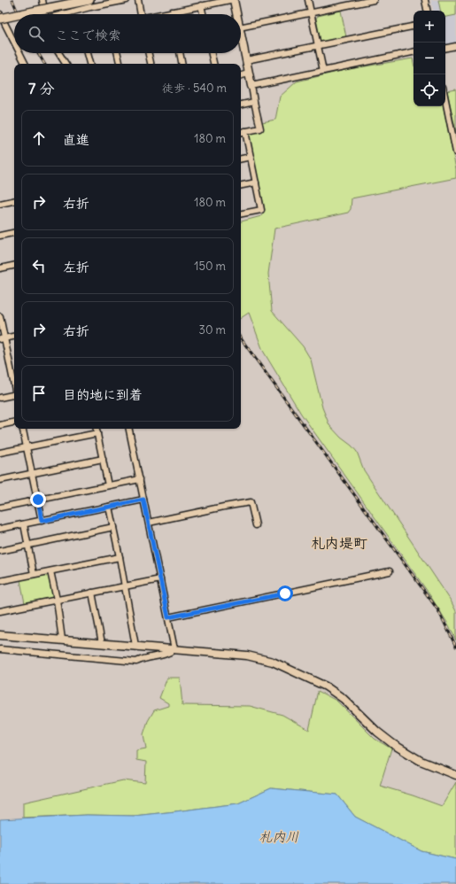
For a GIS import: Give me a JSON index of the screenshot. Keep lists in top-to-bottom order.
{
  "districts": ["札内堤町"],
  "water": ["札内川"],
  "page": {
    "map_buttons": ["+", "−"],
    "search": "ここで検索",
    "heading": ["7 分", "徒歩 · 540 m"],
    "list": [
      ["直進", "180 m"],
      ["右折", "180 m"],
      ["左折", "150 m"],
      ["右折", "30 m"],
      "目的地に到着"
    ]
  }
}
